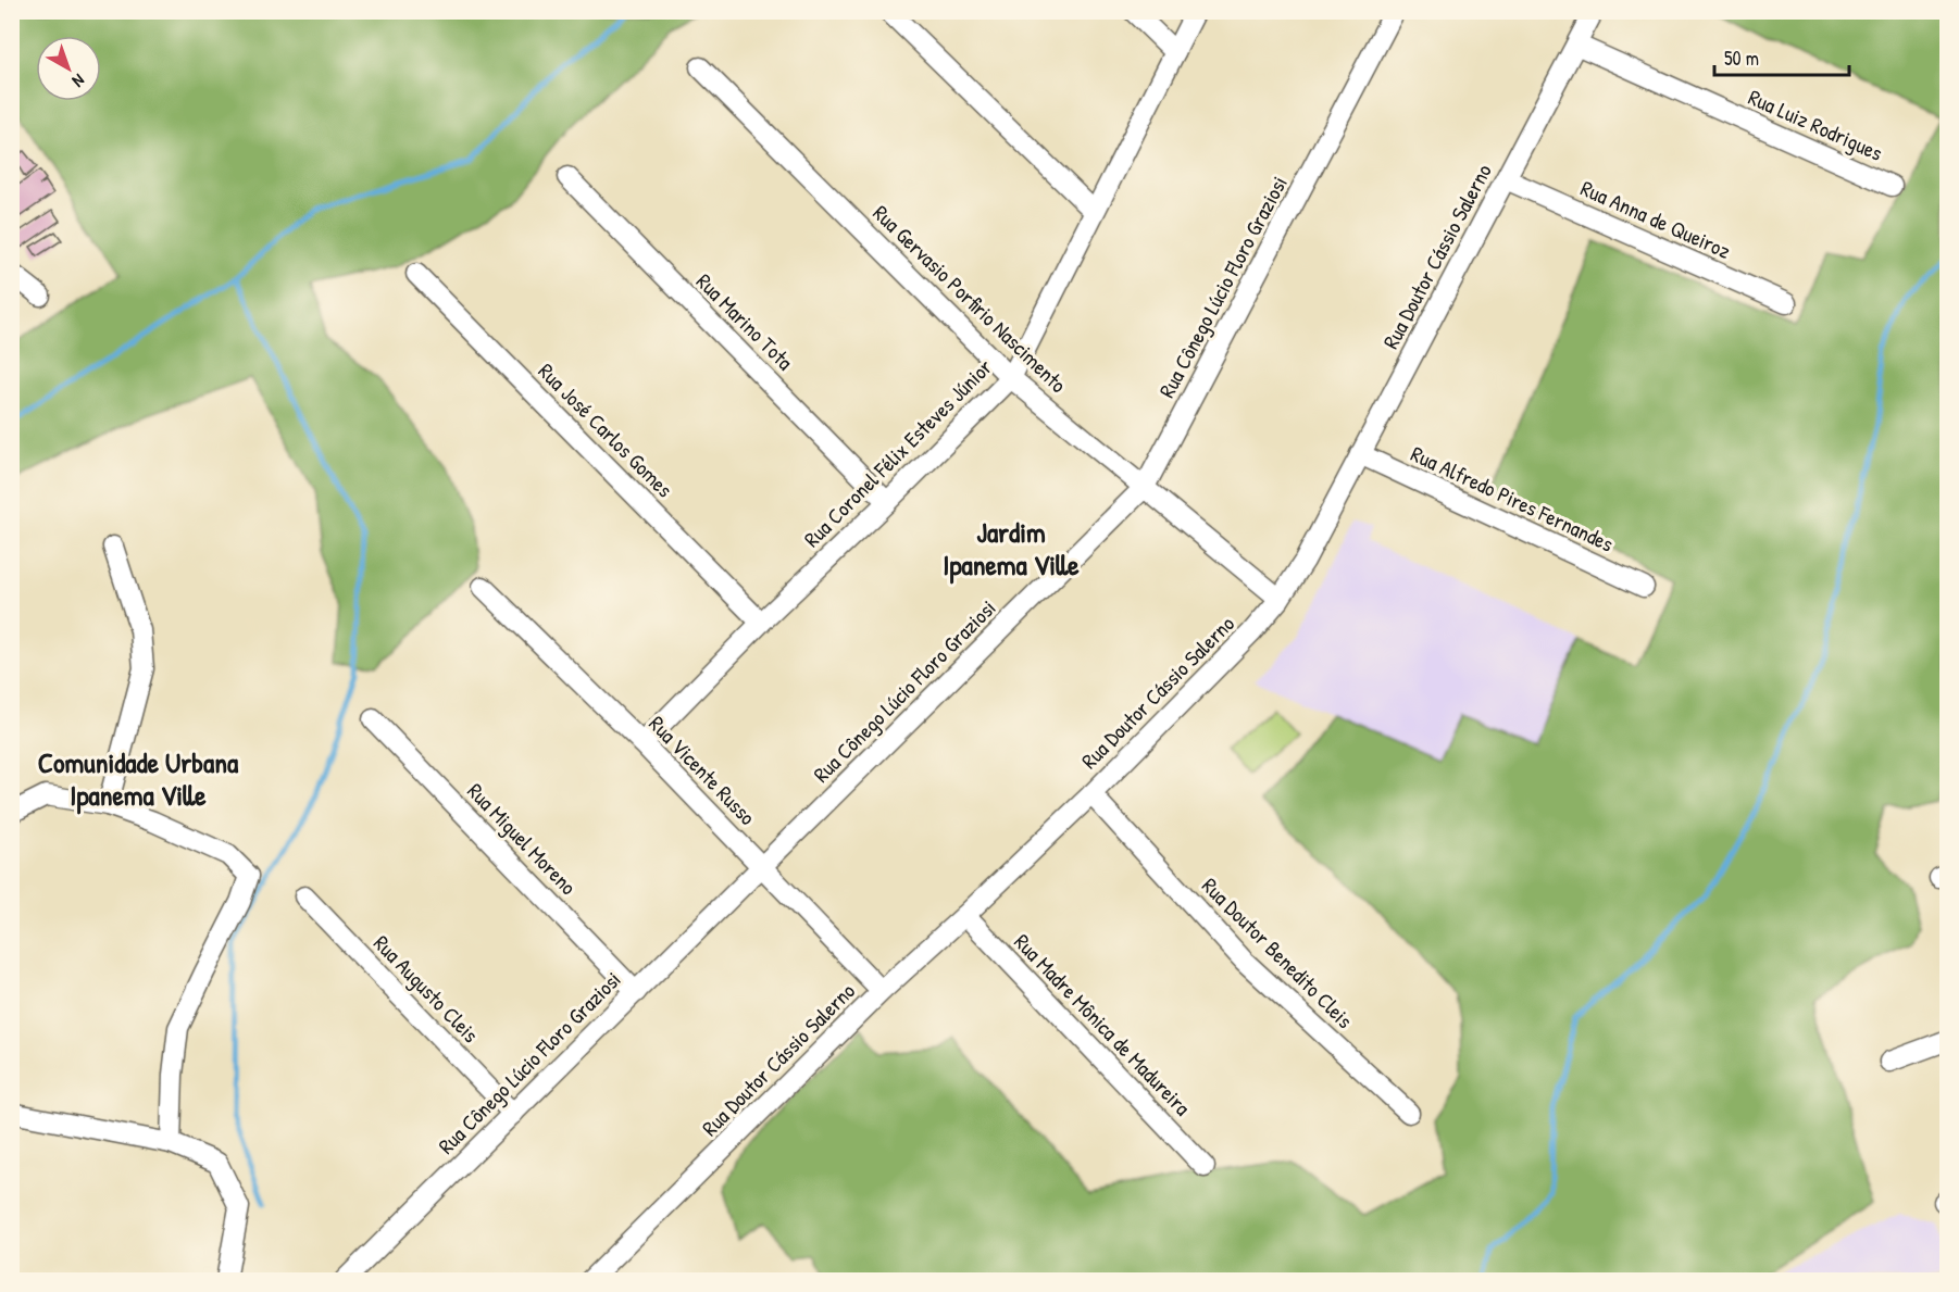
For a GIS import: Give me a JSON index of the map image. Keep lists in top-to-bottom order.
{
  "streets": {
    "street": [
      "Rua Luiz Rodrigues",
      "Rua Anna de Queiroz",
      "Rua Doutor Cássio Salerno",
      "Rua Cônego Lúcio Floro Graziosi",
      "Rua Gervasio Porfirio Nascimento",
      "Rua Marino Tota",
      "Rua José Carlos Gomes",
      "Rua Coronel Félix Esteves Júnior",
      "Rua Alfredo Pires Fernandes",
      "Rua Vicente Russo",
      "Rua Miguel Moreno",
      "Rua Doutor Benedito Cleis",
      "Rua Augusto Cleis",
      "Rua Madre Mônica de Madureira"
    ]
  },
  "crossings": [
    ["Rua Luiz Rodrigues", "Rua Doutor Cássio Salerno"],
    ["Rua Anna de Queiroz", "Rua Doutor Cássio Salerno"],
    ["Rua Doutor Cássio Salerno", "Rua Gervasio Porfirio Nascimento"],
    ["Rua Doutor Cássio Salerno", "Rua Alfredo Pires Fernandes"],
    ["Rua Doutor Cássio Salerno", "Rua Vicente Russo"],
    ["Rua Doutor Cássio Salerno", "Rua Doutor Benedito Cleis"],
    ["Rua Doutor Cássio Salerno", "Rua Madre Mônica de Madureira"],
    ["Rua Cônego Lúcio Floro Graziosi", "Rua Gervasio Porfirio Nascimento"],
    ["Rua Cônego Lúcio Floro Graziosi", "Rua Vicente Russo"],
    ["Rua Cônego Lúcio Floro Graziosi", "Rua Miguel Moreno"],
    ["Rua Cônego Lúcio Floro Graziosi", "Rua Augusto Cleis"],
    ["Rua Gervasio Porfirio Nascimento", "Rua Coronel Félix Esteves Júnior"],
    ["Rua Marino Tota", "Rua Coronel Félix Esteves Júnior"],
    ["Rua José Carlos Gomes", "Rua Coronel Félix Esteves Júnior"],
    ["Rua Coronel Félix Esteves Júnior", "Rua Vicente Russo"]
  ],
  "districts": ["Jardim Ipanema Ville", "Comunidade Urbana Ipanema Ville"],
  "scale_bar": "50 m",
  "north": "bottom right"
}
